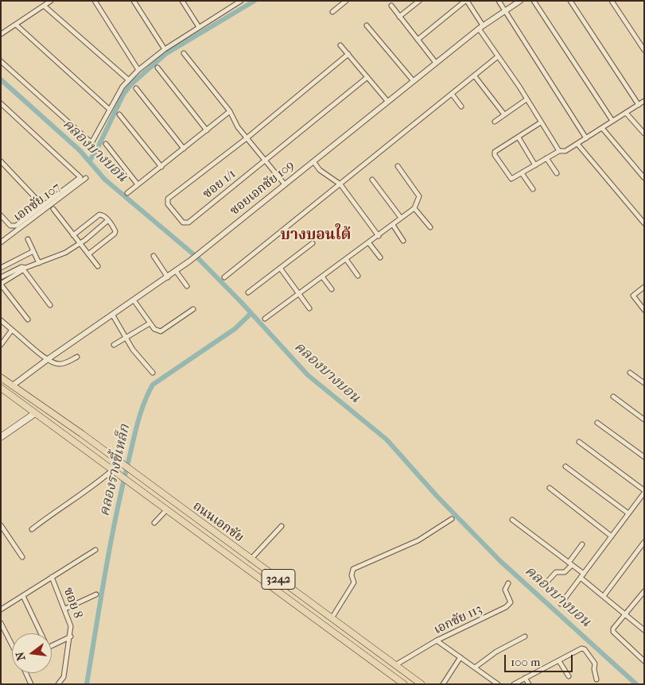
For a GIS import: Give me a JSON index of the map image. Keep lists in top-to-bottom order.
{
  "streets": {
    "main road": ["ถนนเอกชัย", "3242"],
    "street": [
      "ซอย 1/1",
      "ซอยเอกชัย 109",
      "เอกชัย 107",
      "ซอย 8",
      "เอกชัย 113"
    ]
  },
  "crossings": [
    ["ซอยเอกชัย 109", "ถนนเอกชัย"],
    ["ถนนเอกชัย", "เอกชัย 113"]
  ],
  "districts": ["บางบอนใต้"],
  "water": ["คลองบางบอน", "คลองรางขี้เหล็ก"],
  "scale_bar": "100 m",
  "north": "left"
}
